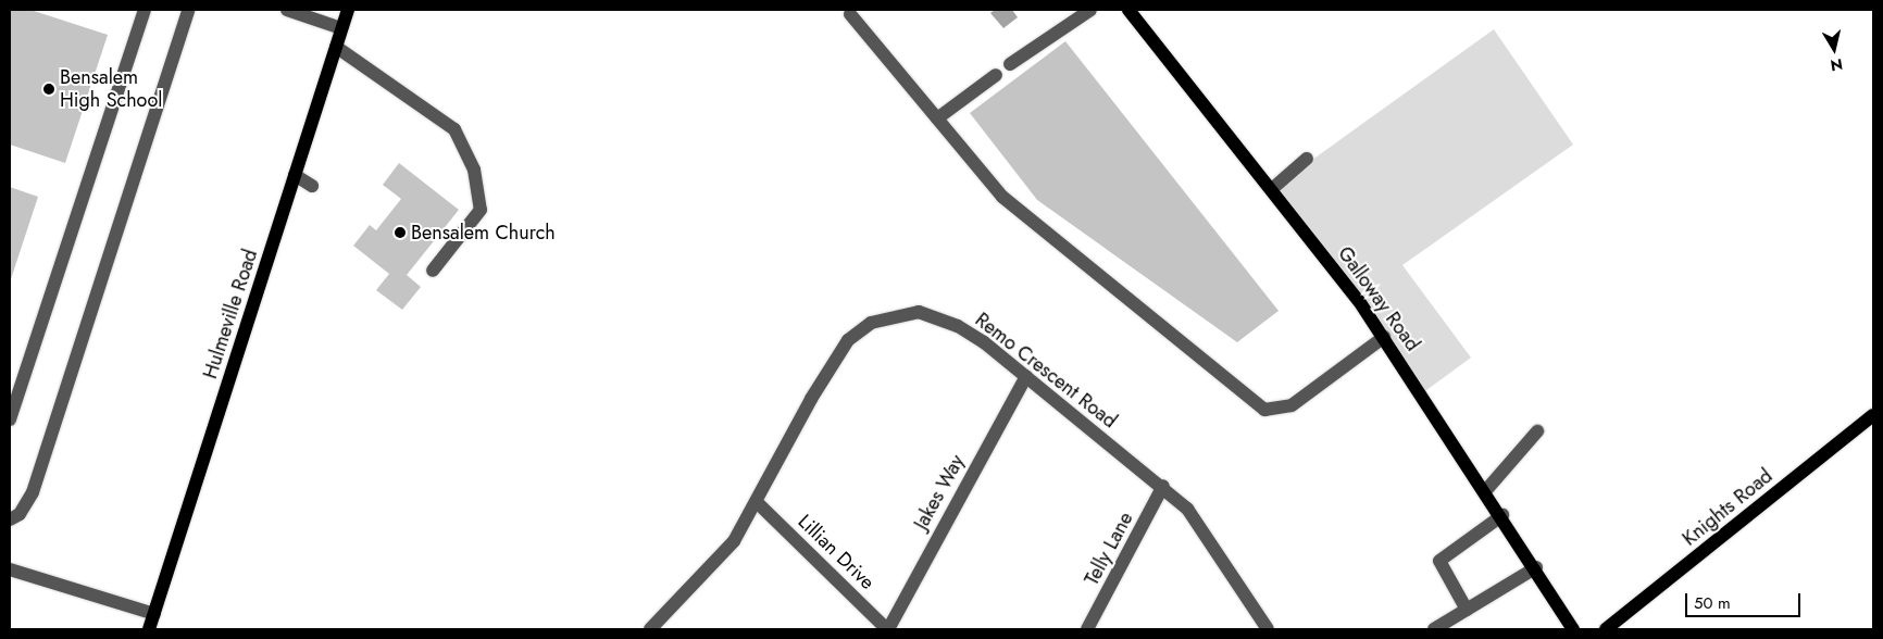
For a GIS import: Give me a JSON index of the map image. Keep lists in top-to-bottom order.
{
  "streets": {
    "main road": ["Galloway Road", "Hulmeville Road", "Knights Road"],
    "street": [
      "Remo Crescent Road",
      "Jakes Way",
      "Telly Lane",
      "Lillian Drive"
    ]
  },
  "crossings": [
    ["Remo Crescent Road", "Jakes Way"],
    ["Remo Crescent Road", "Telly Lane"],
    ["Remo Crescent Road", "Lillian Drive"],
    ["Jakes Way", "Lillian Drive"]
  ],
  "places": ["Bensalem High School", "Bensalem Church"],
  "scale_bar": "50 m",
  "north": "bottom"
}
